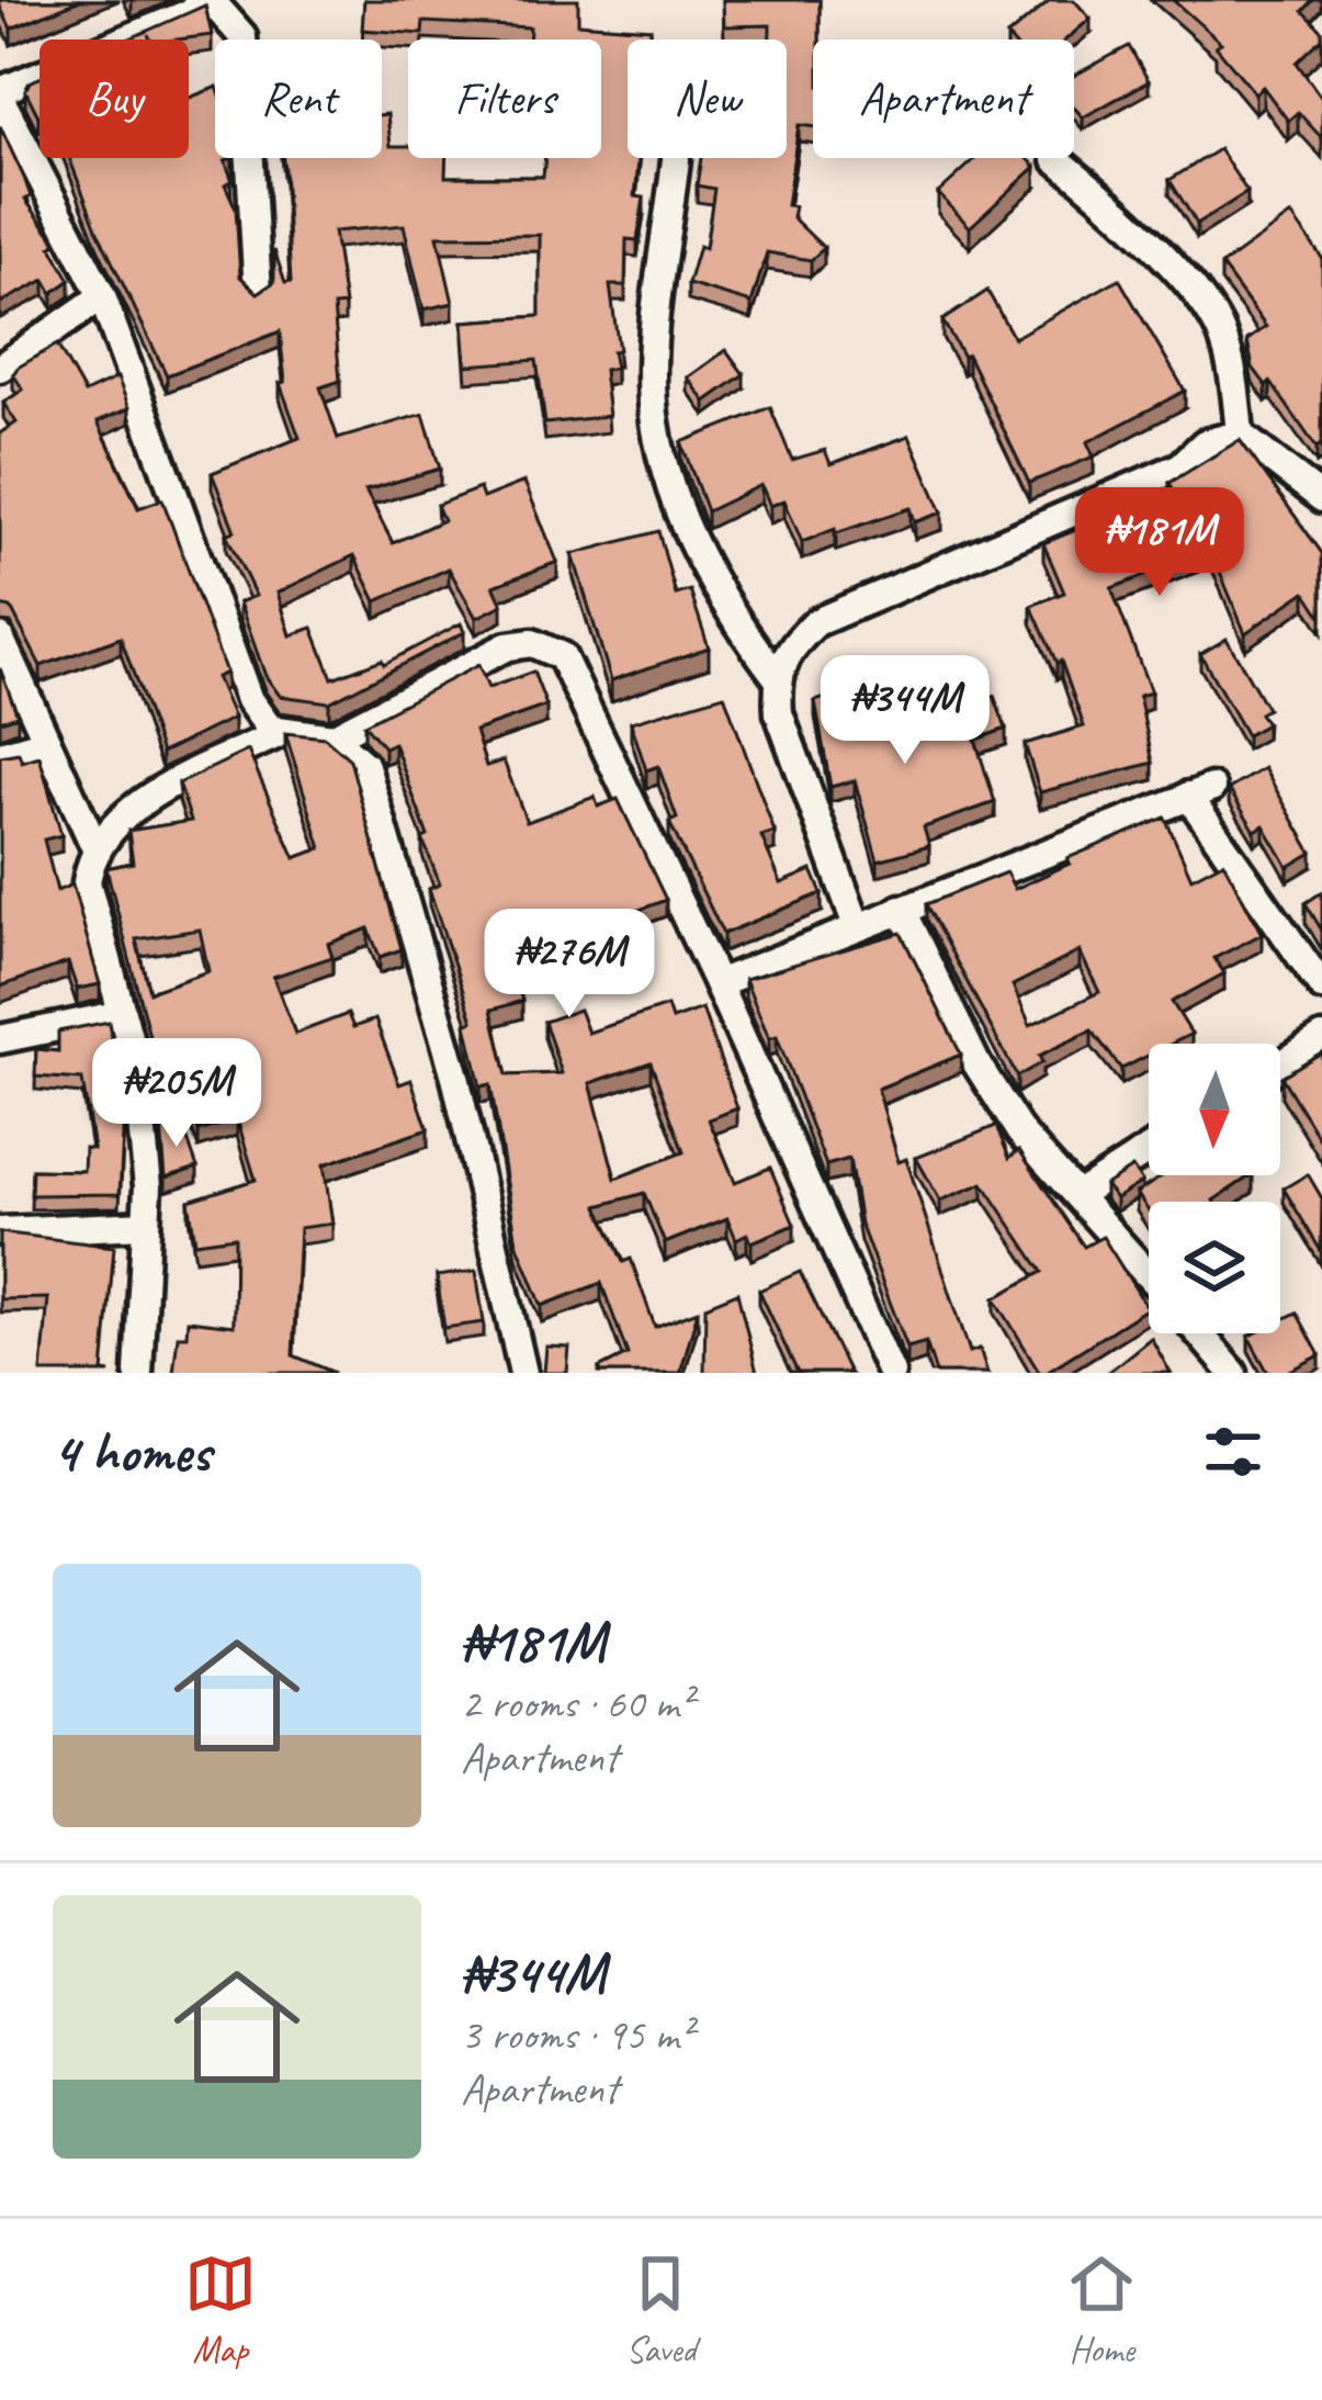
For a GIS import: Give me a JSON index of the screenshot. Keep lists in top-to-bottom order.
{
  "north": "bottom",
  "page": {
    "chip": [
      "Buy",
      "Rent",
      "Filters",
      "New",
      "Apartment"
    ],
    "price": [
      "₦181M",
      "₦344M",
      "₦276M",
      "₦205M"
    ],
    "heading": "4 homes",
    "list": [
      {
        "name": "₦181M",
        "note": "2 rooms · 60 m² · Apartment"
      },
      {
        "name": "₦344M",
        "note": "3 rooms · 95 m² · Apartment"
      }
    ],
    "tabs": ["Map", "Saved", "Home"]
  }
}
